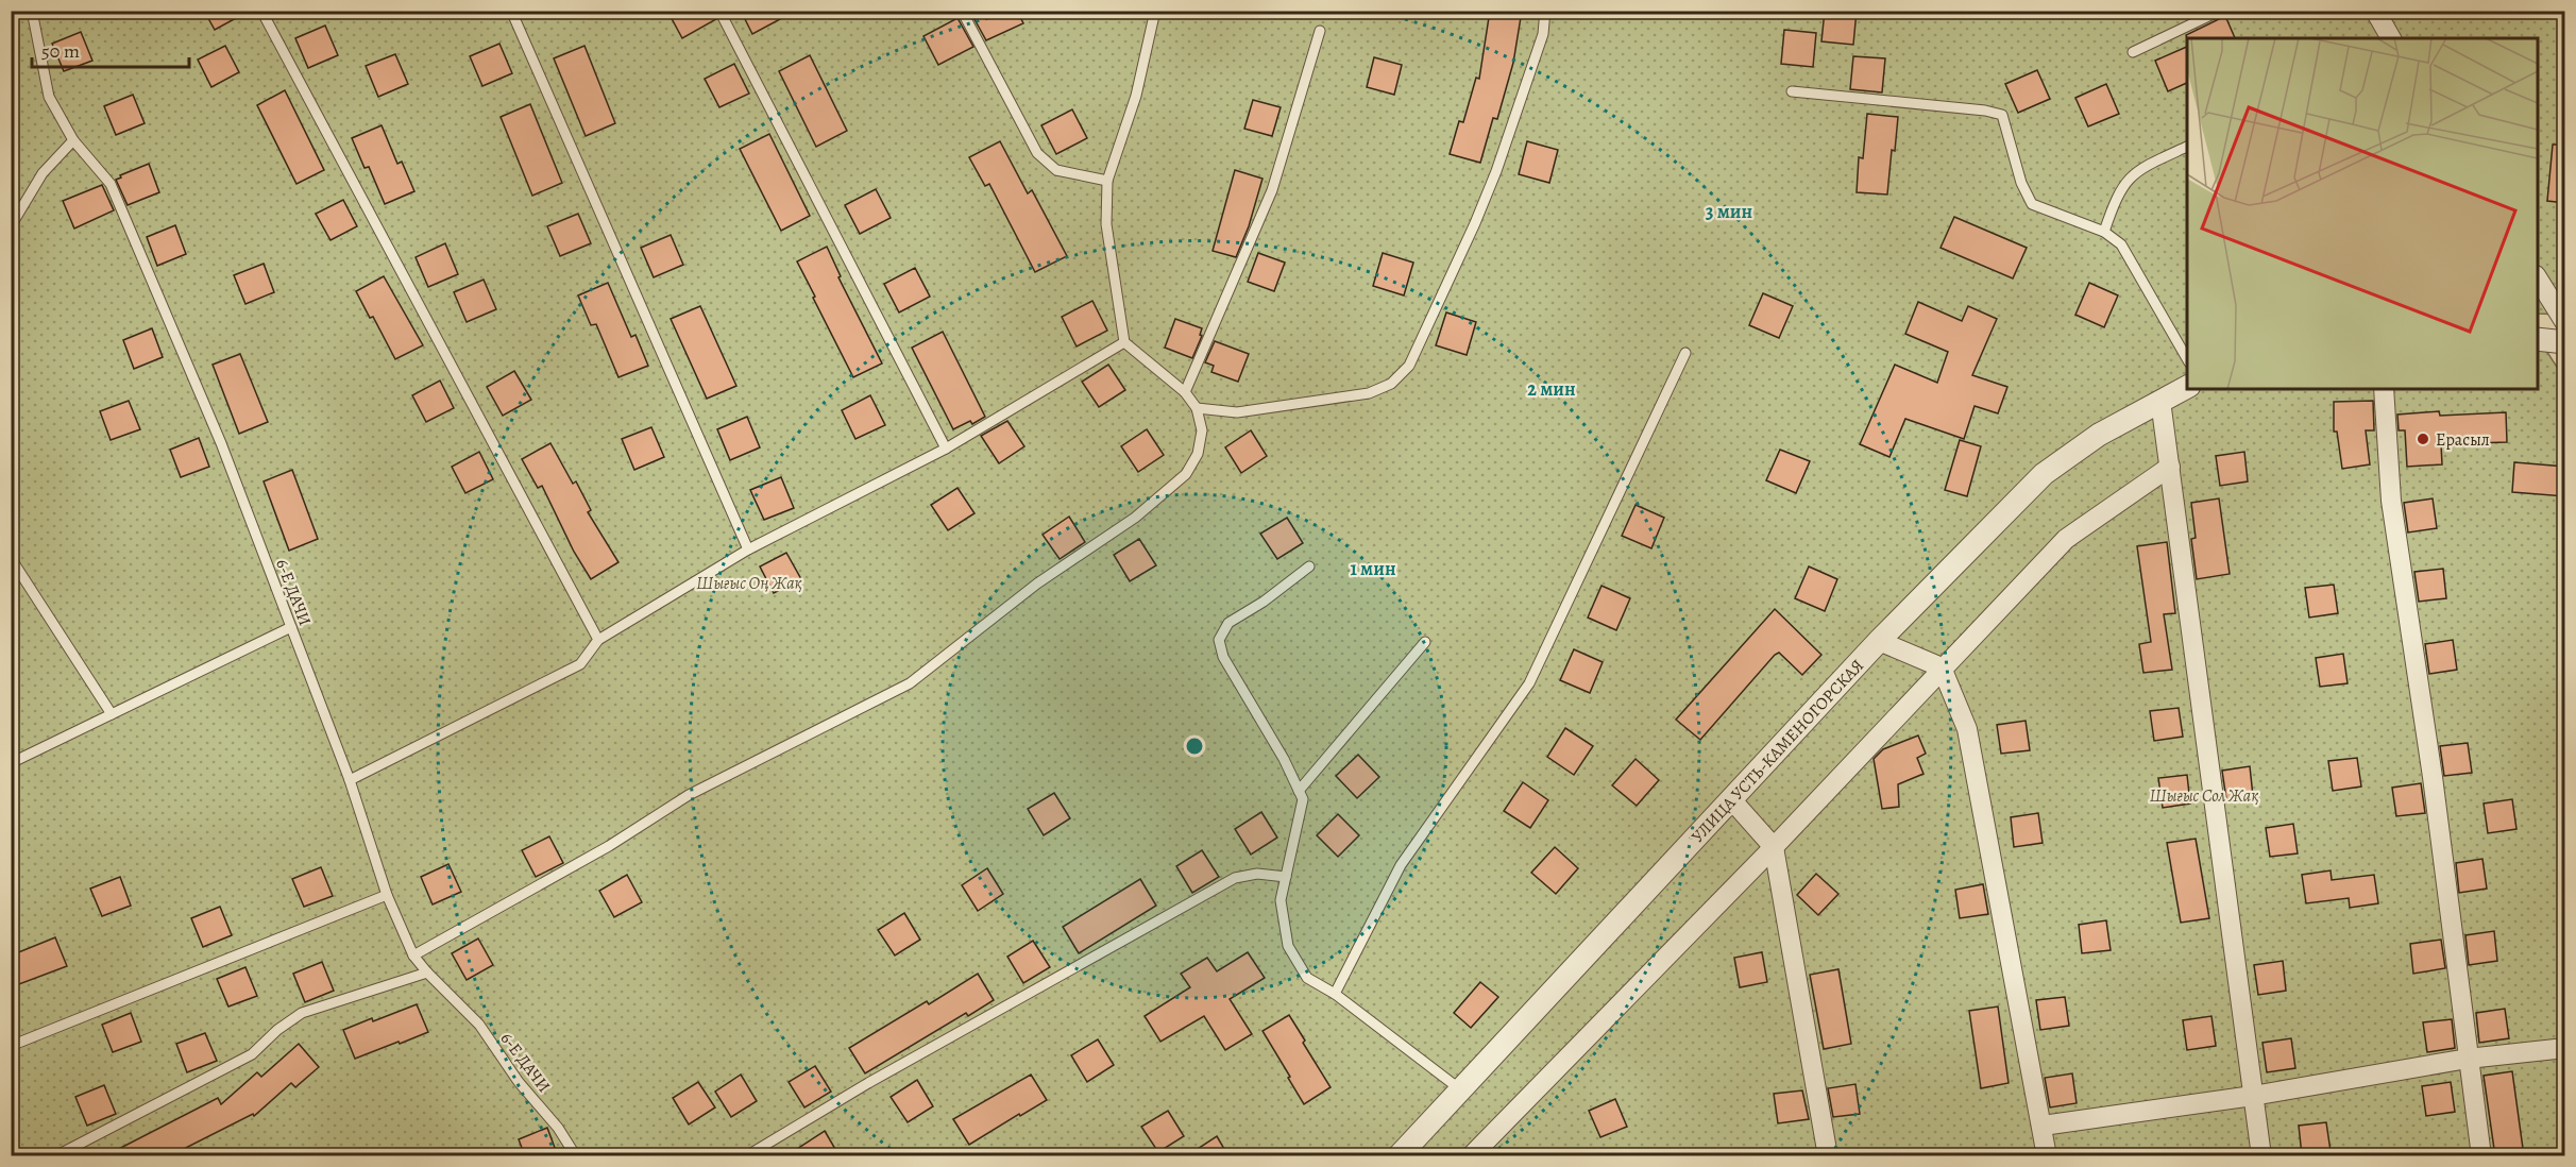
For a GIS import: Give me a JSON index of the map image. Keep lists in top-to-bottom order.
{
  "streets": {
    "street": ["УЛИЦА УСТЬ-КАМЕНОГОРСКАЯ"],
    "lane": ["6-Е ДАЧИ"]
  },
  "parks": ["Шығыс Оң Жақ", "Шығыс Сол Жақ"],
  "places": ["Ерасыл"],
  "scale_bar": "50 m",
  "rings": ["3 мин", "2 мин", "1 мин"]
}
